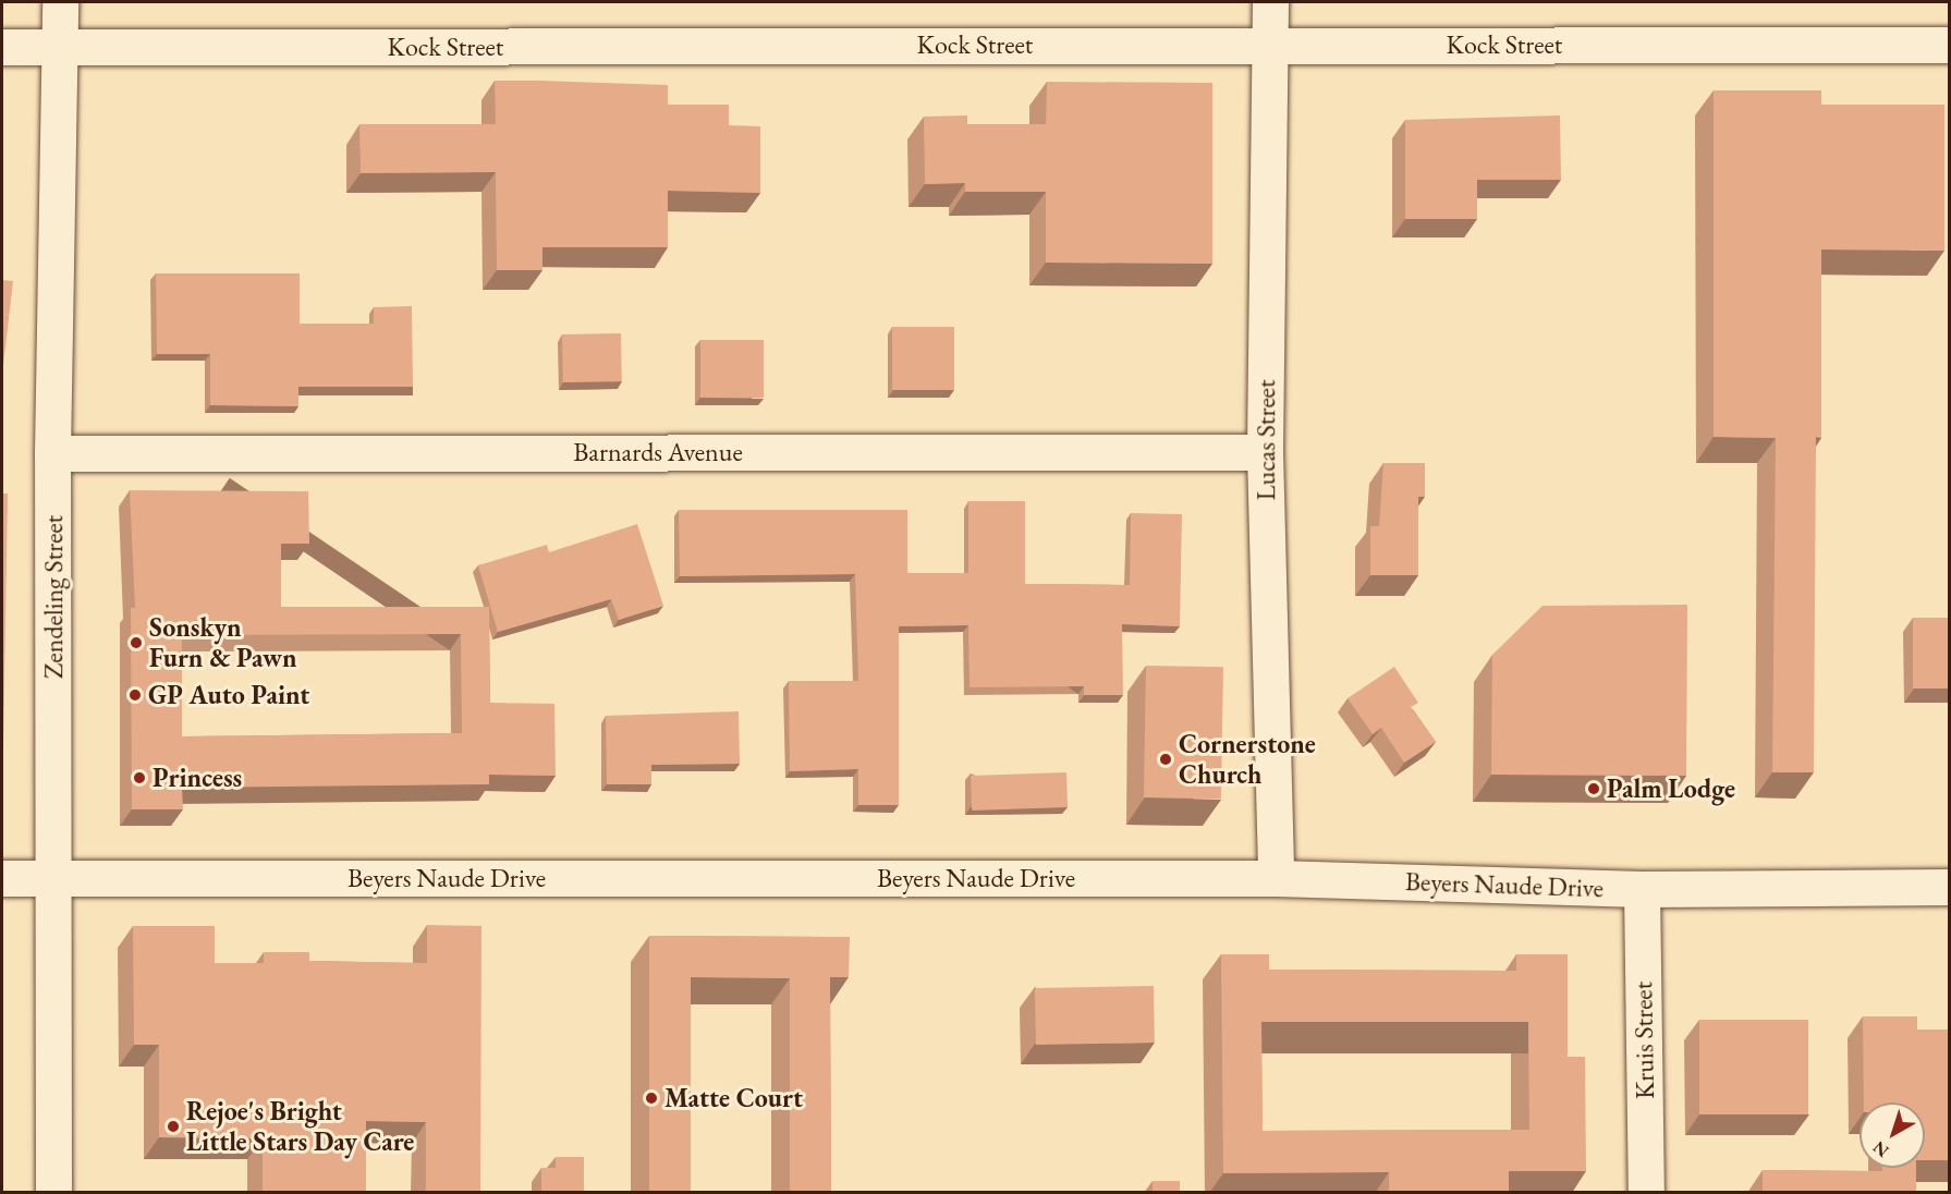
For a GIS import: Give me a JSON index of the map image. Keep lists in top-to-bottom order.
{
  "streets": {
    "street": [
      "Kock Street",
      "Lucas Street",
      "Barnards Avenue",
      "Zendeling Street",
      "Beyers Naude Drive",
      "Kruis Street"
    ]
  },
  "crossings": [
    ["Kock Street", "Lucas Street"],
    ["Kock Street", "Zendeling Street"],
    ["Lucas Street", "Barnards Avenue"],
    ["Lucas Street", "Beyers Naude Drive"],
    ["Barnards Avenue", "Zendeling Street"],
    ["Zendeling Street", "Beyers Naude Drive"],
    ["Beyers Naude Drive", "Kruis Street"]
  ],
  "places": [
    "Sonskyn Furn & Pawn",
    "GP Auto Paint",
    "Cornerstone Church",
    "Princess",
    "Palm Lodge",
    "Matte Court",
    "Rejoe's Bright Little Stars Day Care"
  ],
  "north": "bottom left"
}
